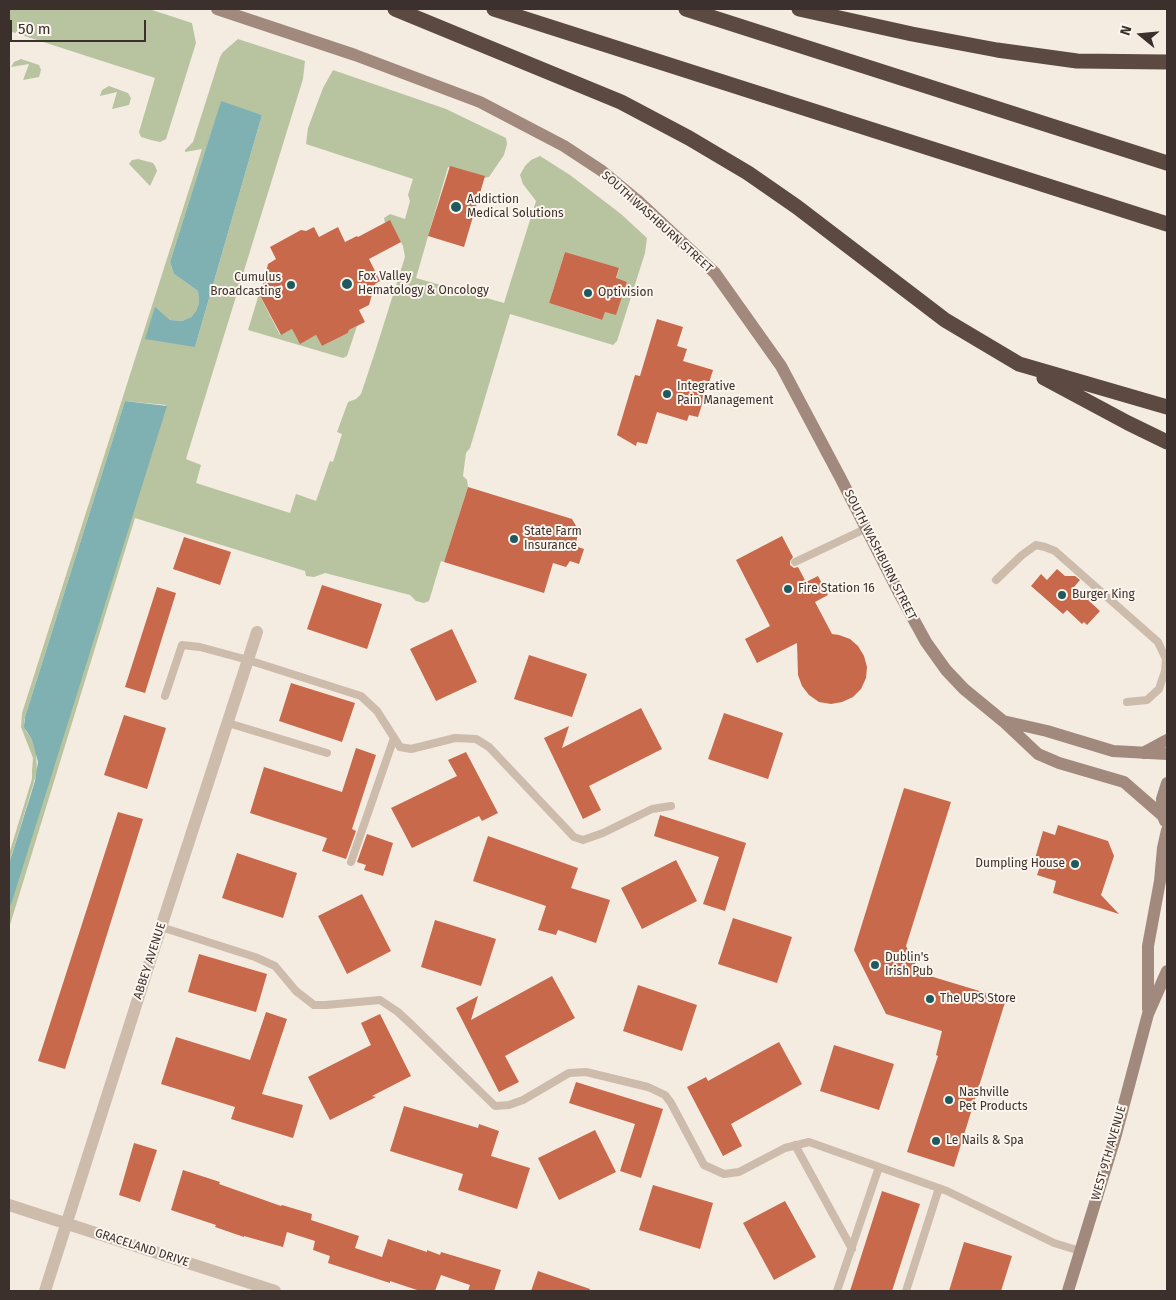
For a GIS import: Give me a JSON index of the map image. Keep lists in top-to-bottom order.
{
  "streets": {
    "street": [
      "SOUTH WASHBURN STREET",
      "ABBEY AVENUE",
      "WEST 9TH AVENUE",
      "GRACELAND DRIVE"
    ]
  },
  "crossings": [
    ["SOUTH WASHBURN STREET", "WEST 9TH AVENUE"],
    ["ABBEY AVENUE", "GRACELAND DRIVE"]
  ],
  "places": [
    "Addiction Medical Solutions",
    "Fox Valley Hematology & Oncology",
    "Cumulus Broadcasting",
    "Optivision",
    "Integrative Pain Management",
    "State Farm Insurance",
    "Fire Station 16",
    "Burger King",
    "Dumpling House",
    "Dublin's Irish Pub",
    "The UPS Store",
    "Nashville Pet Products",
    "Le Nails & Spa"
  ],
  "scale_bar": "50 m",
  "north": "left"
}
